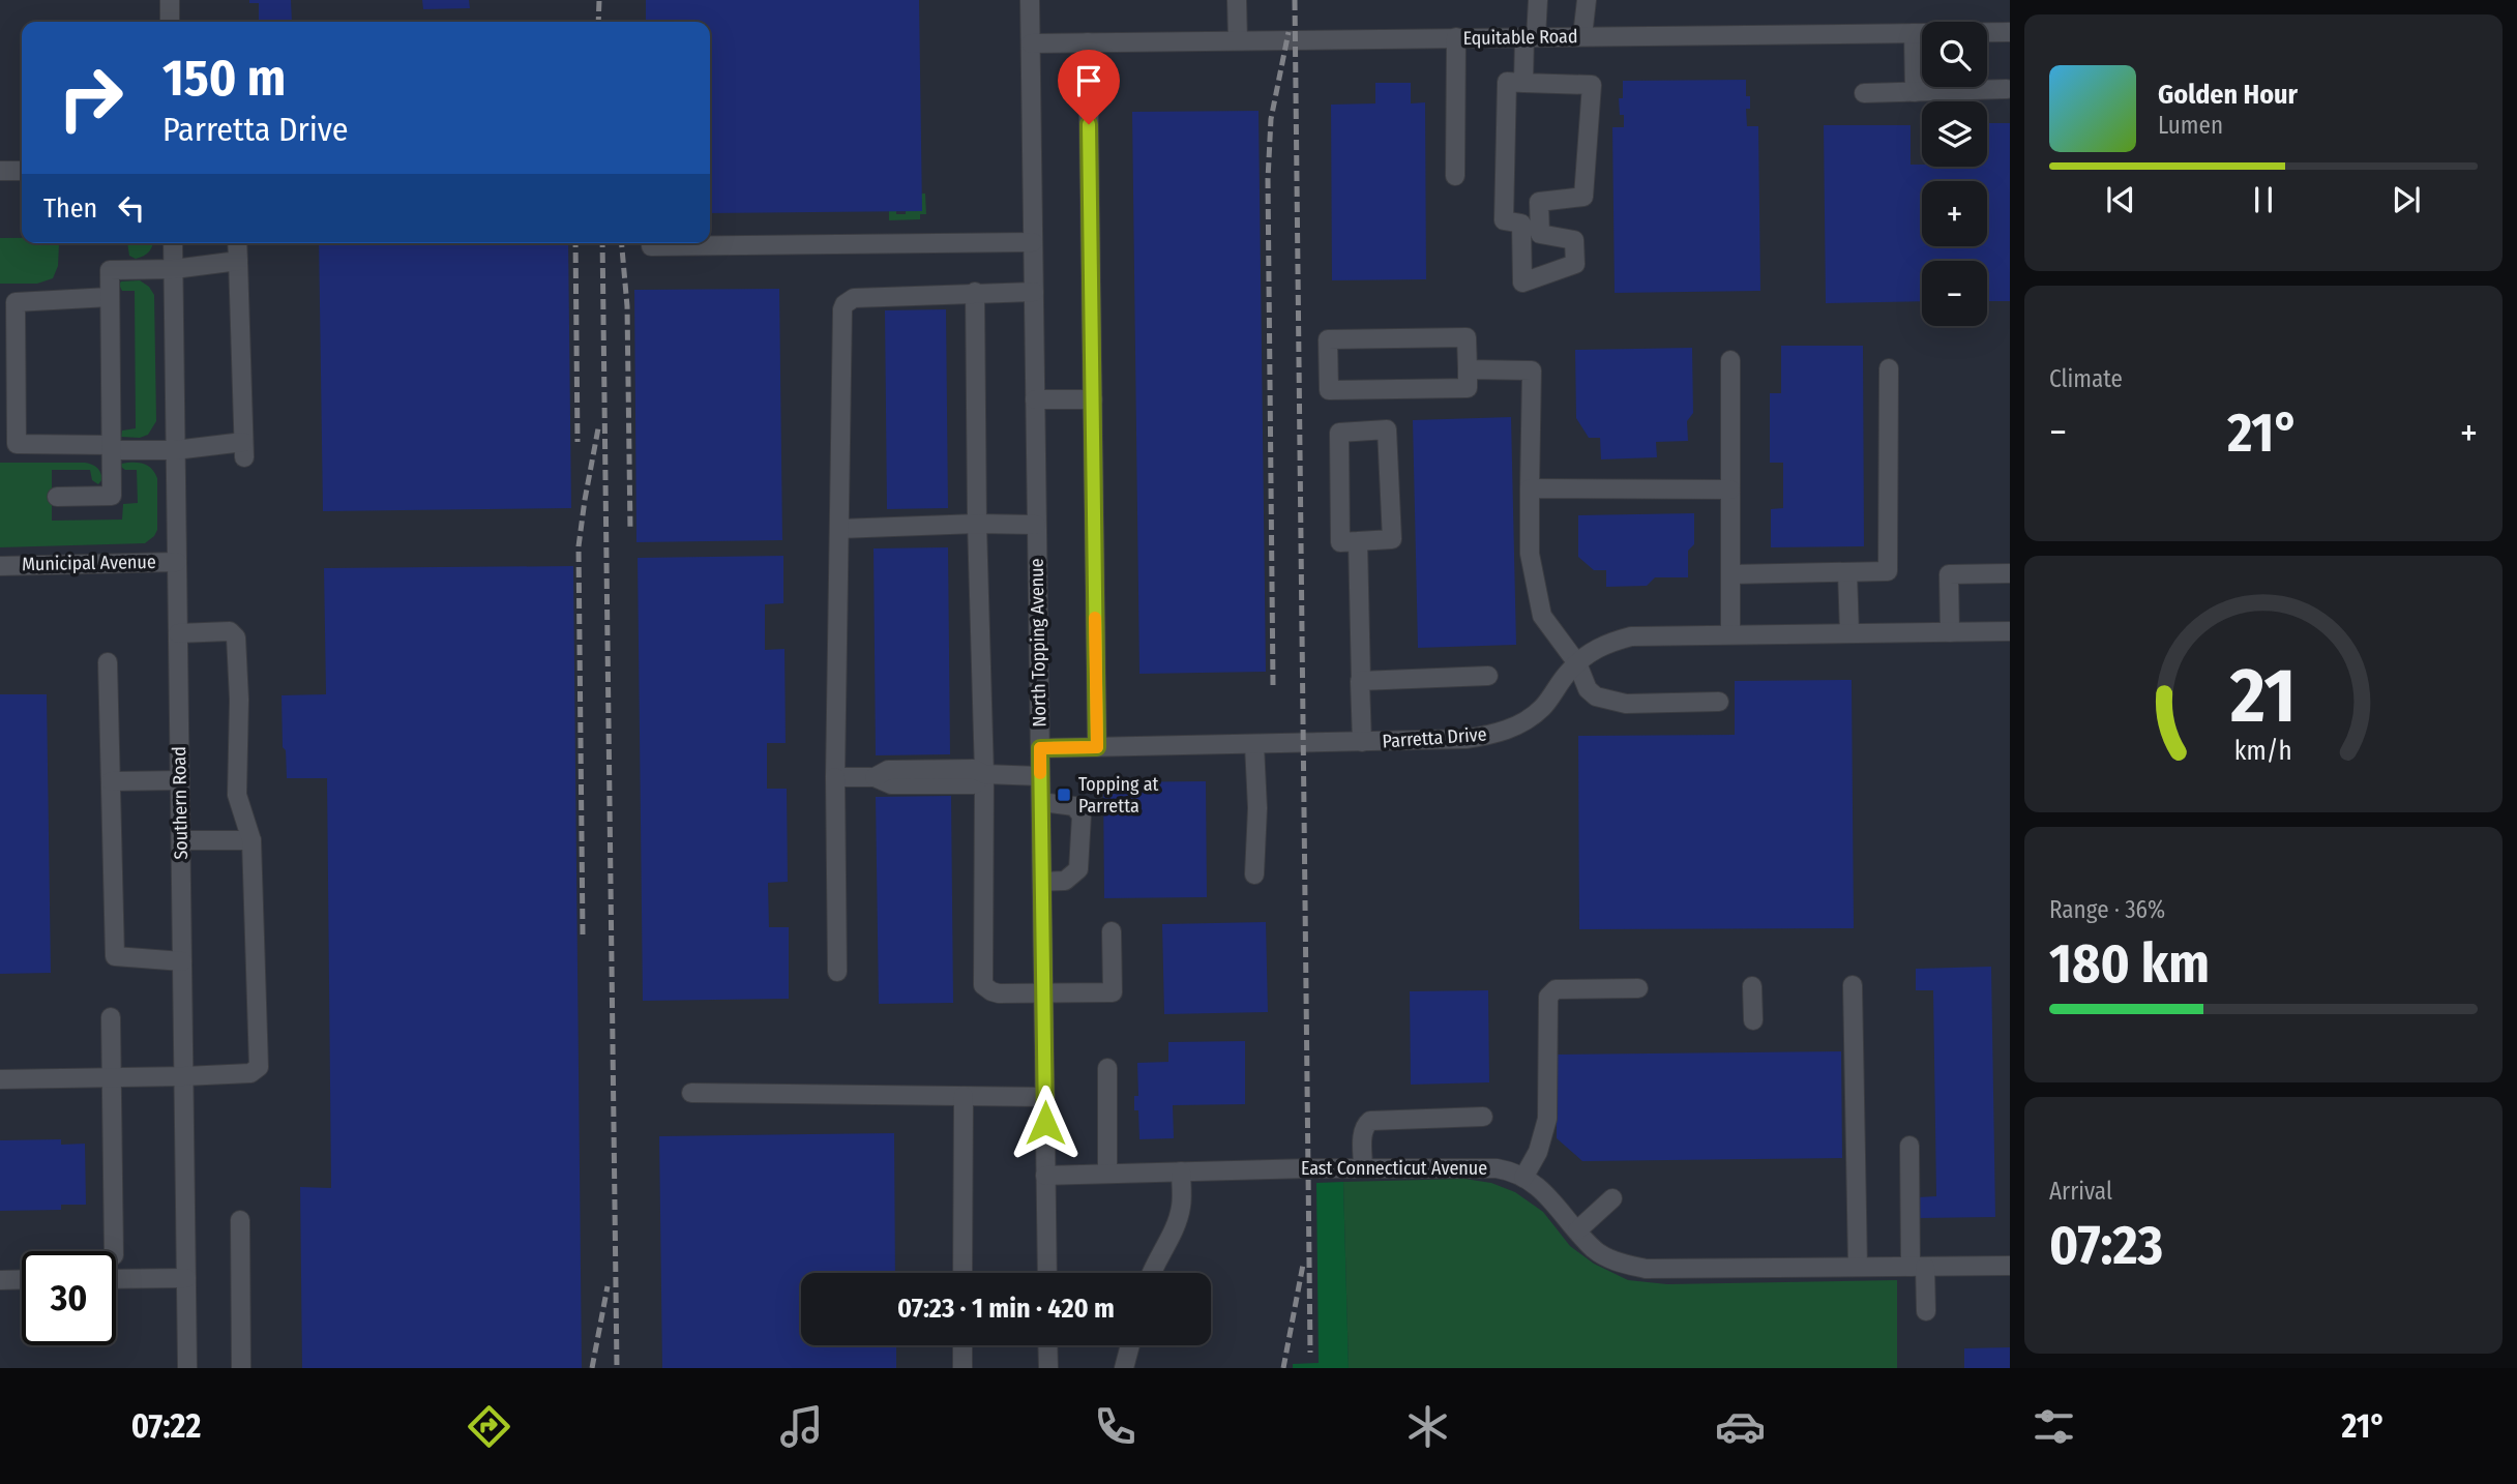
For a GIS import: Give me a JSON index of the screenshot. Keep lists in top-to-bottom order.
{
  "streets": {
    "street": [
      "Equitable Road",
      "Municipal Avenue",
      "North Topping Avenue",
      "Parretta Drive",
      "Southern Road",
      "East Connecticut Avenue"
    ]
  },
  "crossings": [
    ["Equitable Road", "North Topping Avenue"],
    ["Municipal Avenue", "Southern Road"],
    ["North Topping Avenue", "Parretta Drive"],
    ["North Topping Avenue", "East Connecticut Avenue"]
  ],
  "places": {
    "transit": ["Topping at Parretta"]
  },
  "page": {
    "map_buttons": ["+", "−"],
    "turn": ["150 m", "Parretta Drive"],
    "song": ["Golden Hour", "Lumen"],
    "then": "Then",
    "tile": [
      "Climate",
      ["Range · 36%", "180 km"],
      ["Arrival", "07:23"]
    ],
    "heat": ["−", "21°", "+"],
    "limit": "30",
    "trip": "07:23 · 1 min · 420 m",
    "tabs": ["07:22", "21°"],
    "gauge": ["21", "km/h"]
  }
}
